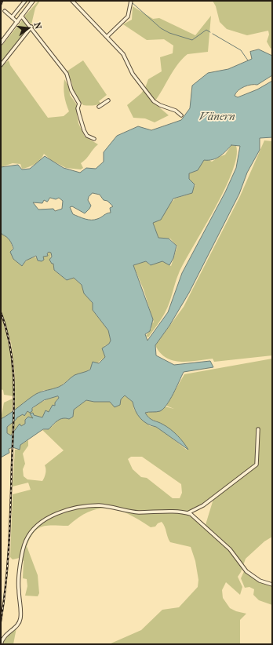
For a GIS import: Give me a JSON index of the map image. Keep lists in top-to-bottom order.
{
  "water": ["Vänern"],
  "north": "right"
}
